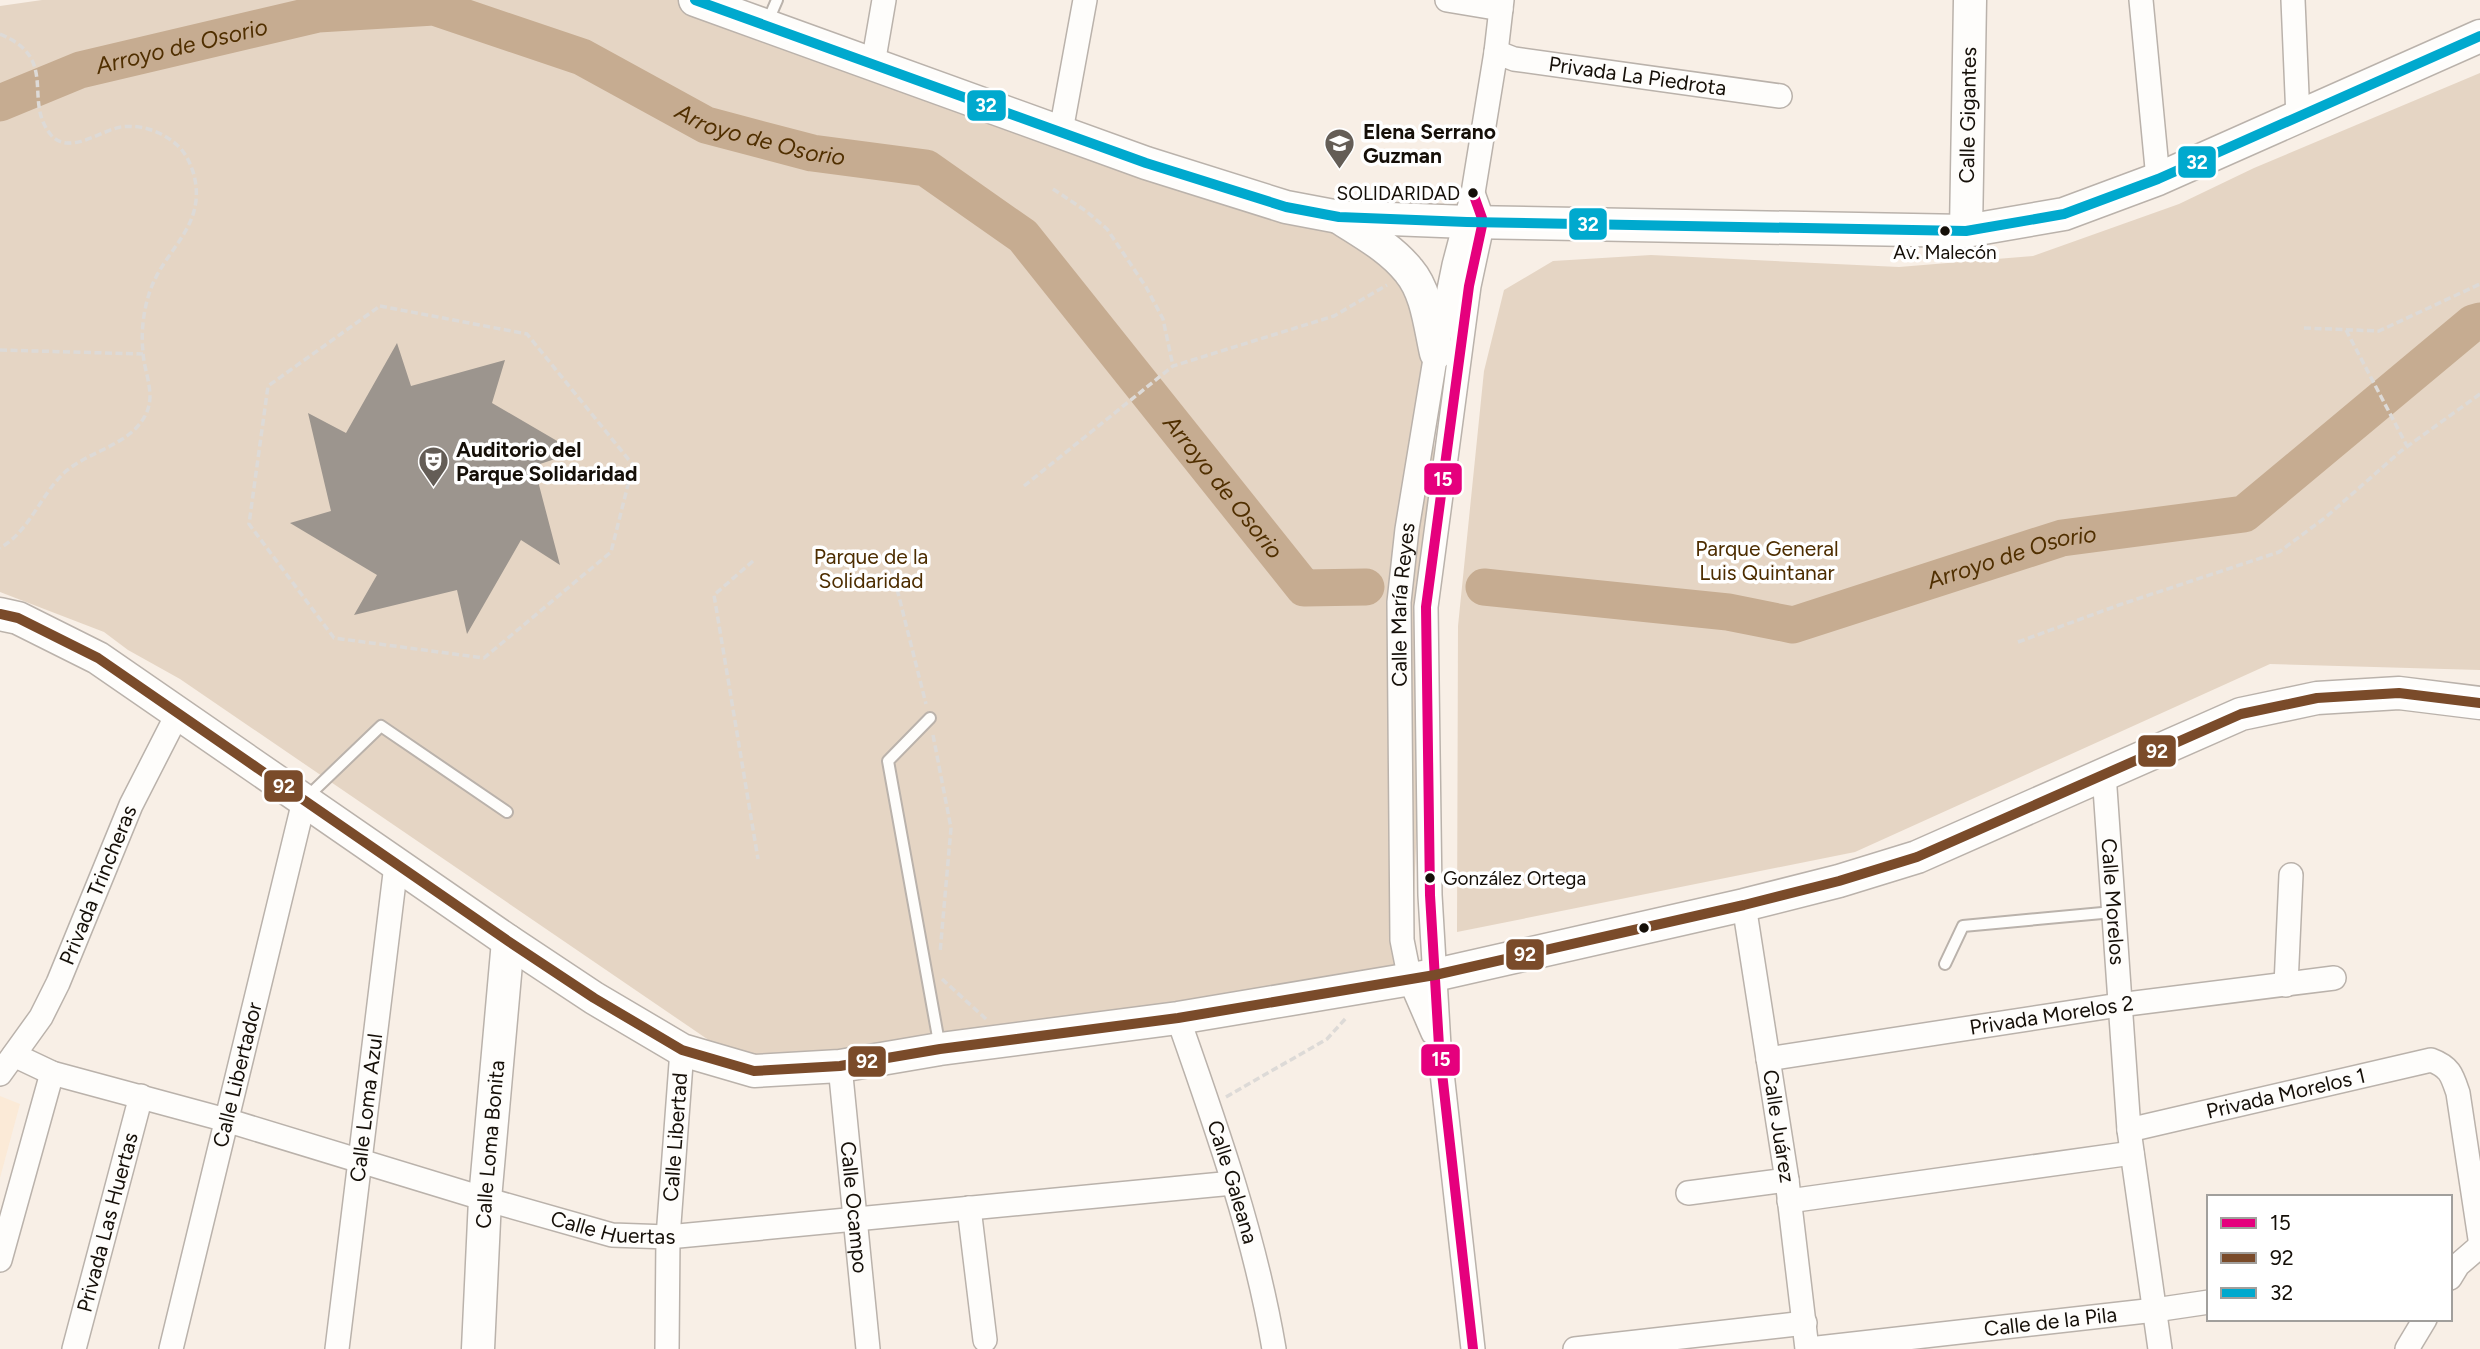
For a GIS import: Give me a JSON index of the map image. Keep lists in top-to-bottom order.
{
  "streets": {
    "street": [
      "Privada La Piedrota",
      "Calle Gigantes",
      "Calle María Reyes",
      "Privada Trincheras",
      "Calle Morelos",
      "Privada Morelos 2",
      "Calle Libertador",
      "Privada Morelos 1",
      "Calle Loma Azul",
      "Calle Juárez",
      "Calle Libertad",
      "Calle Loma Bonita",
      "Calle Galeana",
      "Calle Ocampo",
      "Privada Las Huertas",
      "Calle Huertas",
      "Calle de la Pila"
    ]
  },
  "crossings": [
    ["Privada La Piedrota", "Calle María Reyes"],
    ["Privada Trincheras", "Calle Huertas"],
    ["Calle Morelos", "Privada Morelos 2"],
    ["Calle Morelos", "Privada Morelos 1"],
    ["Calle Morelos", "Calle de la Pila"],
    ["Privada Morelos 2", "Calle Juárez"],
    ["Calle Libertador", "Calle Huertas"],
    ["Calle Loma Azul", "Calle Huertas"],
    ["Calle Juárez", "Calle de la Pila"],
    ["Calle Libertad", "Calle Huertas"],
    ["Calle Loma Bonita", "Calle Huertas"],
    ["Calle Galeana", "Calle Huertas"],
    ["Calle Ocampo", "Calle Huertas"],
    ["Privada Las Huertas", "Calle Huertas"]
  ],
  "water": ["Arroyo de Osorio"],
  "parks": ["Parque General Luis Quintanar", "Parque de la Solidaridad"],
  "places": {
    "school or university": ["Elena Serrano Guzman"],
    "other": ["SOLIDARIDAD", "Av. Malecón", "González Ortega"],
    "theatre": ["Auditorio del Parque Solidaridad"]
  },
  "lines": ["transit line 32", "transit line 15", "transit line 92"],
  "legend": ["15", "92", "32"]
}
